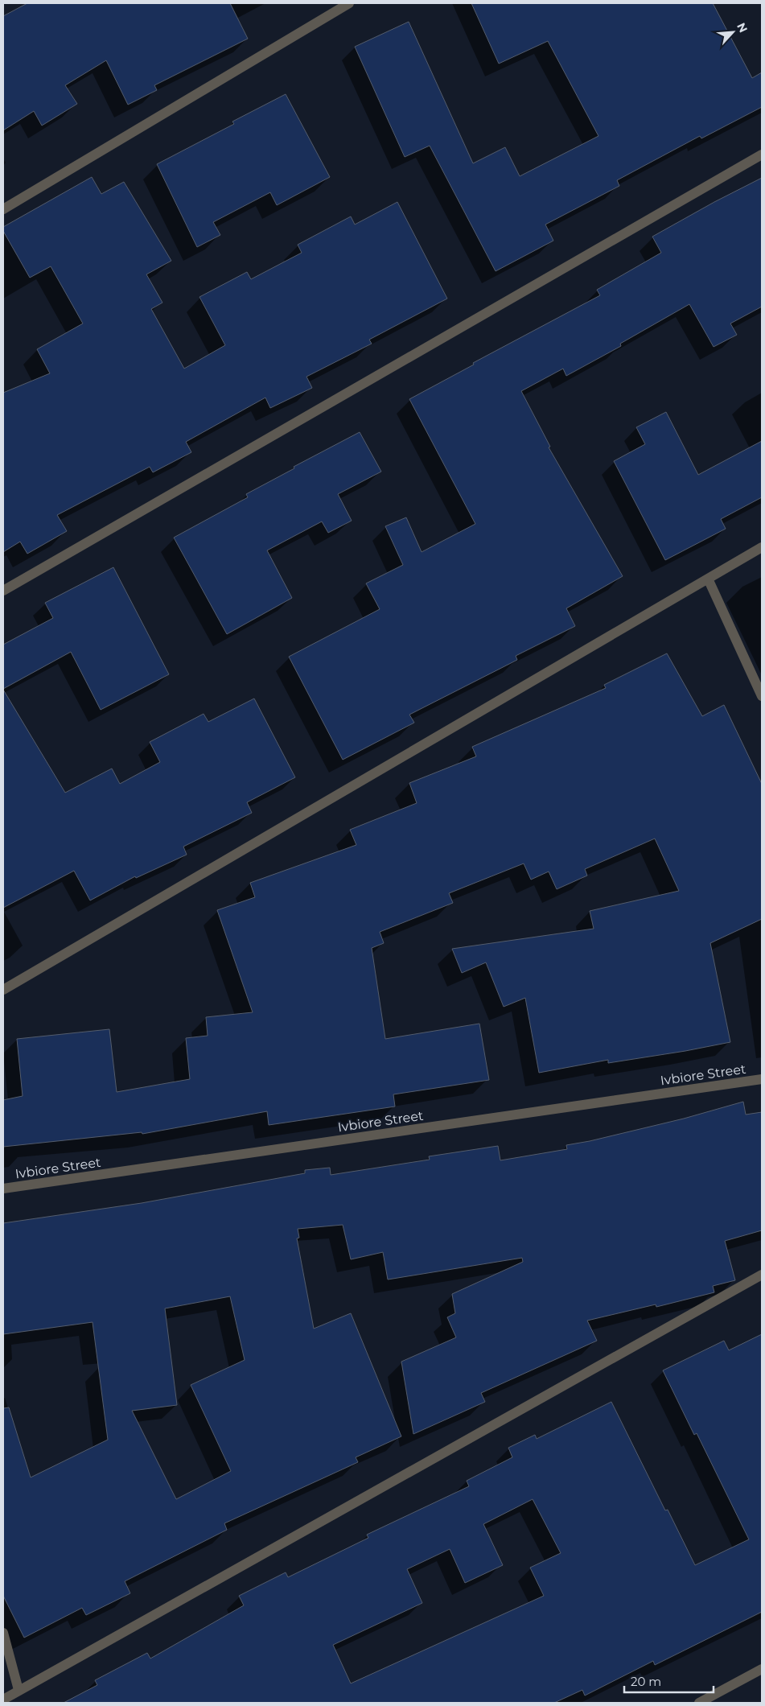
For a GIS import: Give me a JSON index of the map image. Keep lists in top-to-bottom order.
{
  "streets": {
    "street": ["Ivbiore Street"]
  },
  "scale_bar": "20 m",
  "north": "top right"
}
